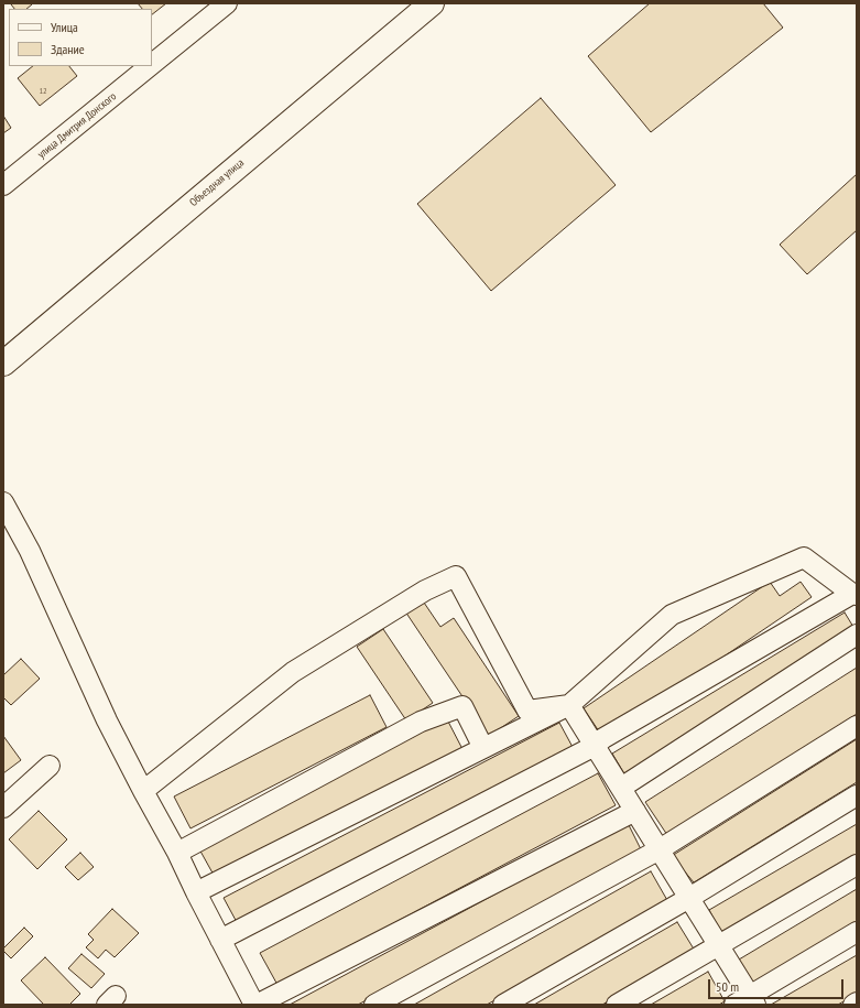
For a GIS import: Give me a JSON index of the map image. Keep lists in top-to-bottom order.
{
  "streets": {
    "main road": ["Объездная улица"],
    "street": ["улица Дмитрия Донского"]
  },
  "house_numbers": ["12"],
  "legend": ["Улица", "Здание"],
  "scale_bar": "50 m"
}
